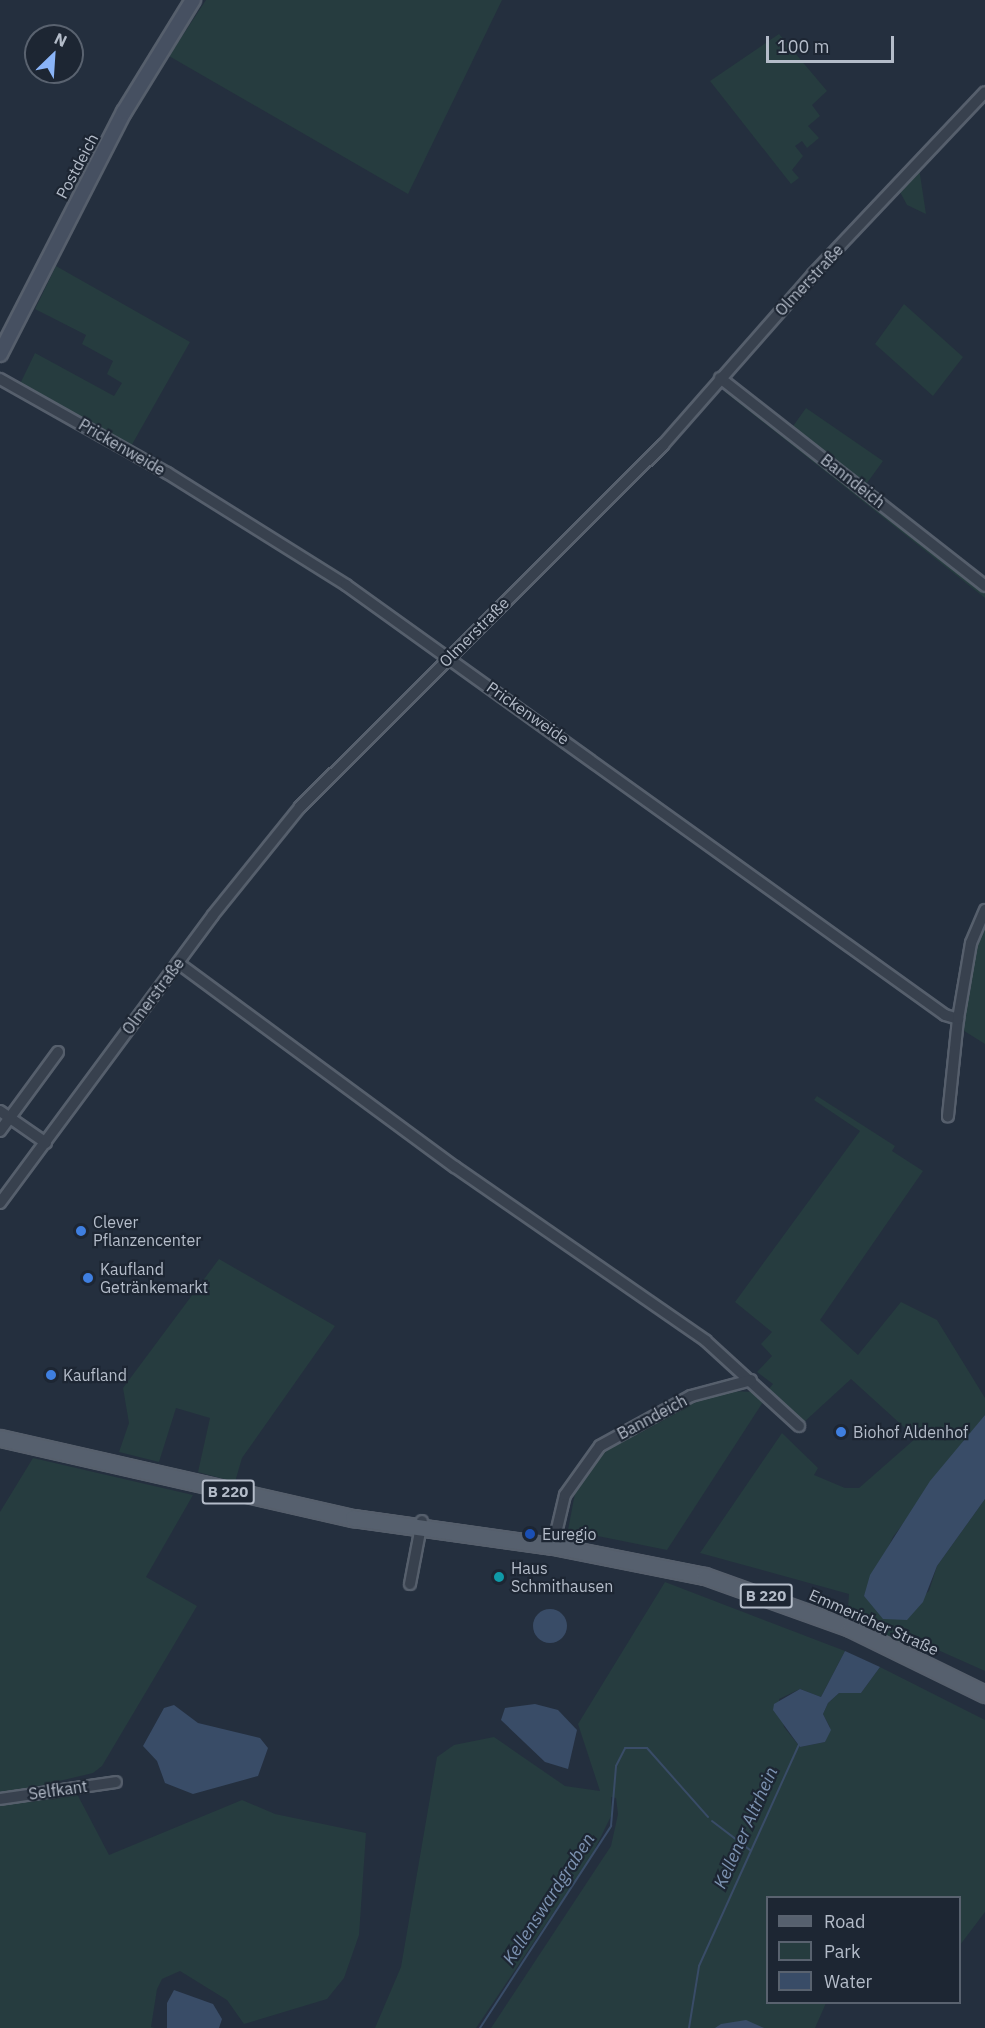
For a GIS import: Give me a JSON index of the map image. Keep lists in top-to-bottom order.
{
  "streets": {
    "main road": ["Postdeich", "B 220", "Emmericher Straße"],
    "street": [
      "Olmerstraße",
      "Prickenweide",
      "Banndeich",
      "Selfkant"
    ]
  },
  "crossings": [
    ["Olmerstraße", "Prickenweide"],
    ["Olmerstraße", "Banndeich"],
    ["Banndeich", "B 220"],
    ["Banndeich", "Emmericher Straße"],
    ["B 220", "Emmericher Straße"]
  ],
  "water": ["Kellener Altrhein", "Kellenswardgraben"],
  "places": [
    "Clever Pflanzencenter",
    "Kaufland Getränkemarkt",
    "Kaufland",
    "Biohof Aldenhof",
    "Euregio",
    "Haus Schmithausen"
  ],
  "legend": ["Road", "Park", "Water"],
  "scale_bar": "100 m",
  "north": "top right"
}
